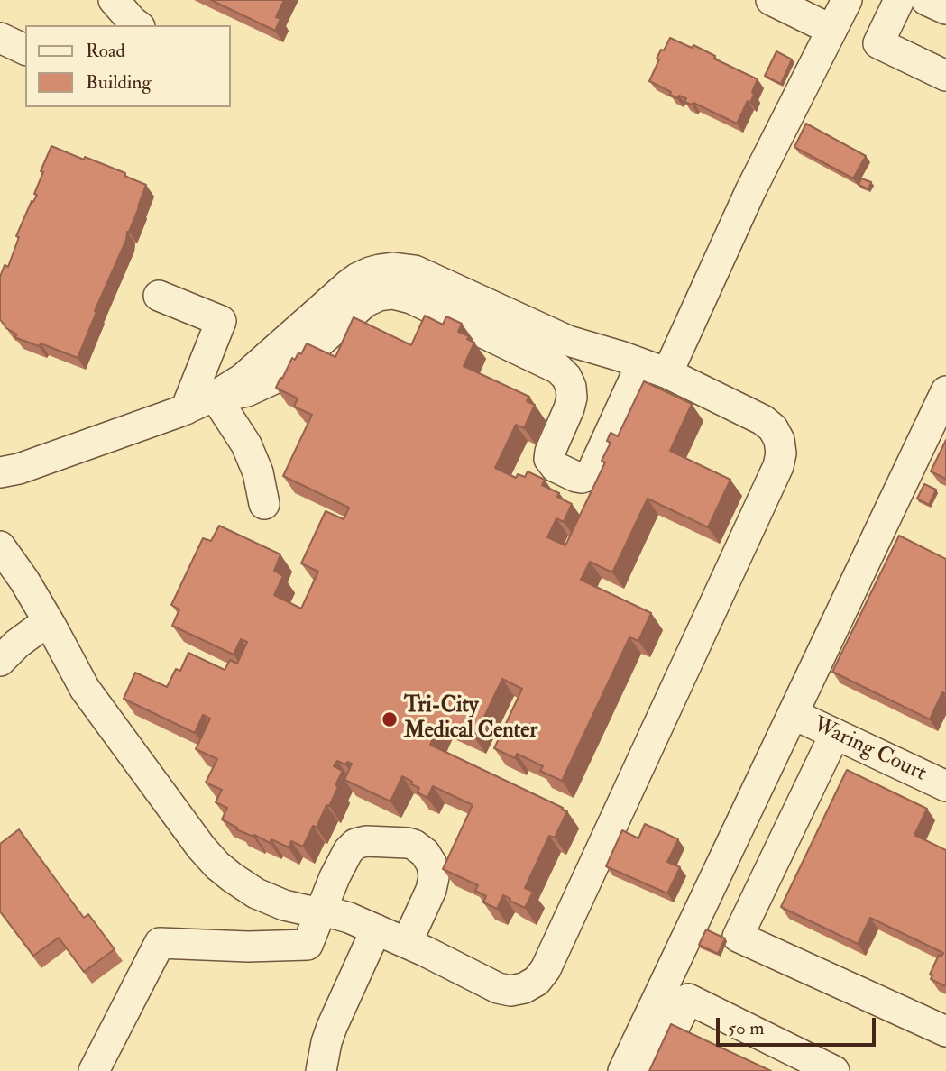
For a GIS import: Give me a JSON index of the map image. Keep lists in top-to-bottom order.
{
  "streets": {
    "street": ["Waring Court"]
  },
  "places": ["Tri-City Medical Center"],
  "legend": ["Road", "Building"],
  "scale_bar": "50 m"
}
